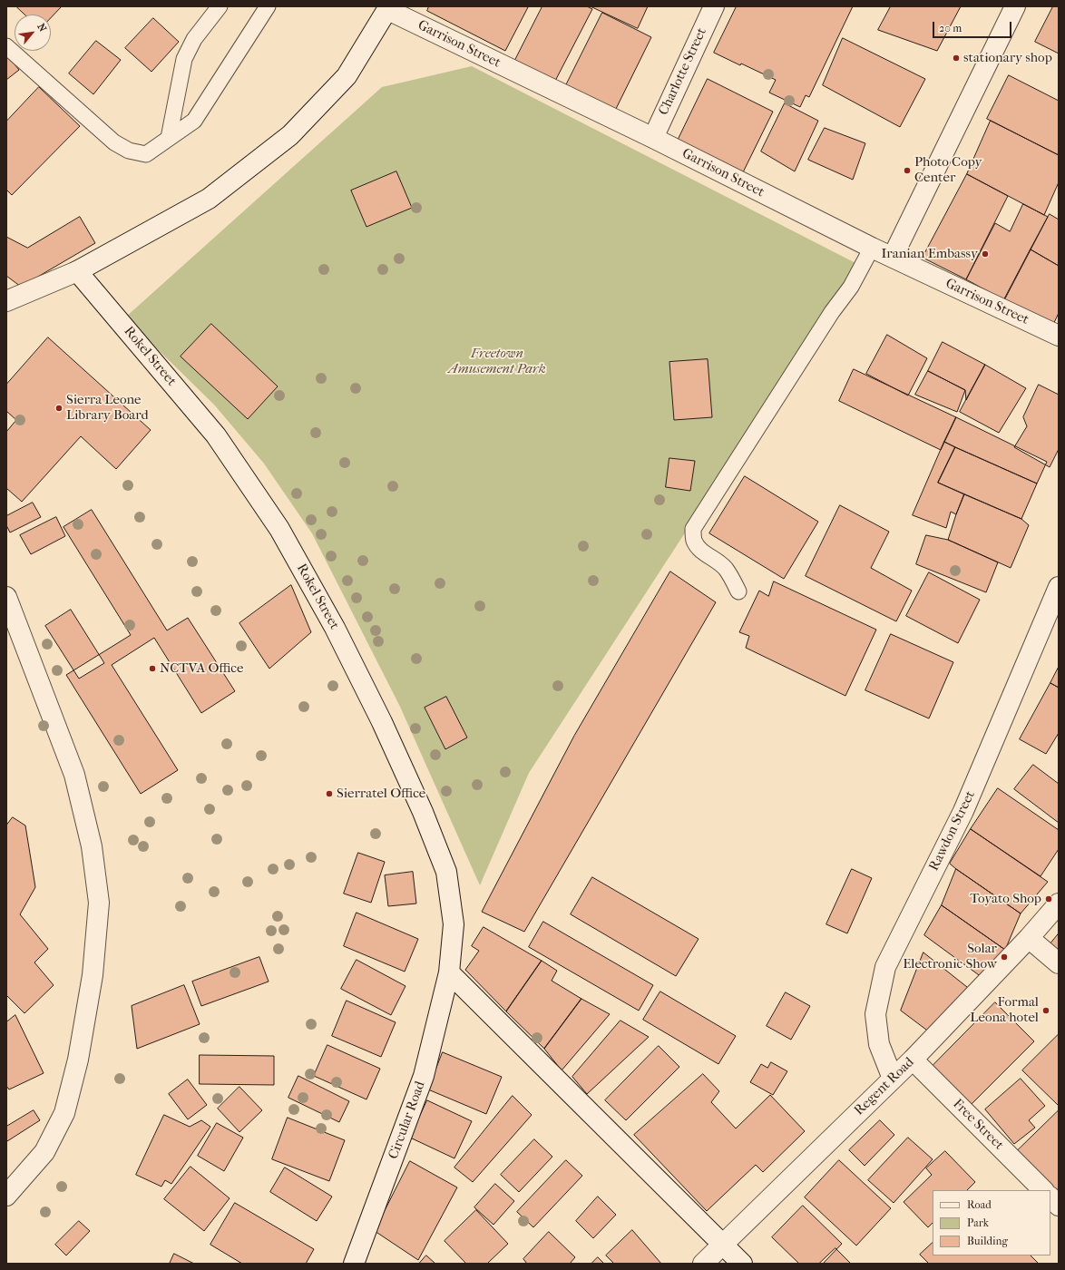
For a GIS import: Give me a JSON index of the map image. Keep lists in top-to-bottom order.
{
  "streets": {
    "street": [
      "Garrison Street",
      "Charlotte Street",
      "Rokel Street",
      "Rawdon Street",
      "Regent Road",
      "Circular Road",
      "Free Street"
    ]
  },
  "crossings": [
    ["Garrison Street", "Charlotte Street"],
    ["Rokel Street", "Circular Road"],
    ["Rawdon Street", "Regent Road"],
    ["Regent Road", "Free Street"]
  ],
  "parks": ["Freetown Amusement Park"],
  "places": [
    "stationary shop",
    "Photo Copy Center",
    "Iranian Embassy",
    "Sierra Leone Library Board",
    "NCTVA Office",
    "Sierratel Office",
    "Toyato Shop",
    "Solar Electronic Show",
    "Formal Leona hotel"
  ],
  "legend": ["Road", "Park", "Building"],
  "scale_bar": "20 m",
  "north": "top right"
}
